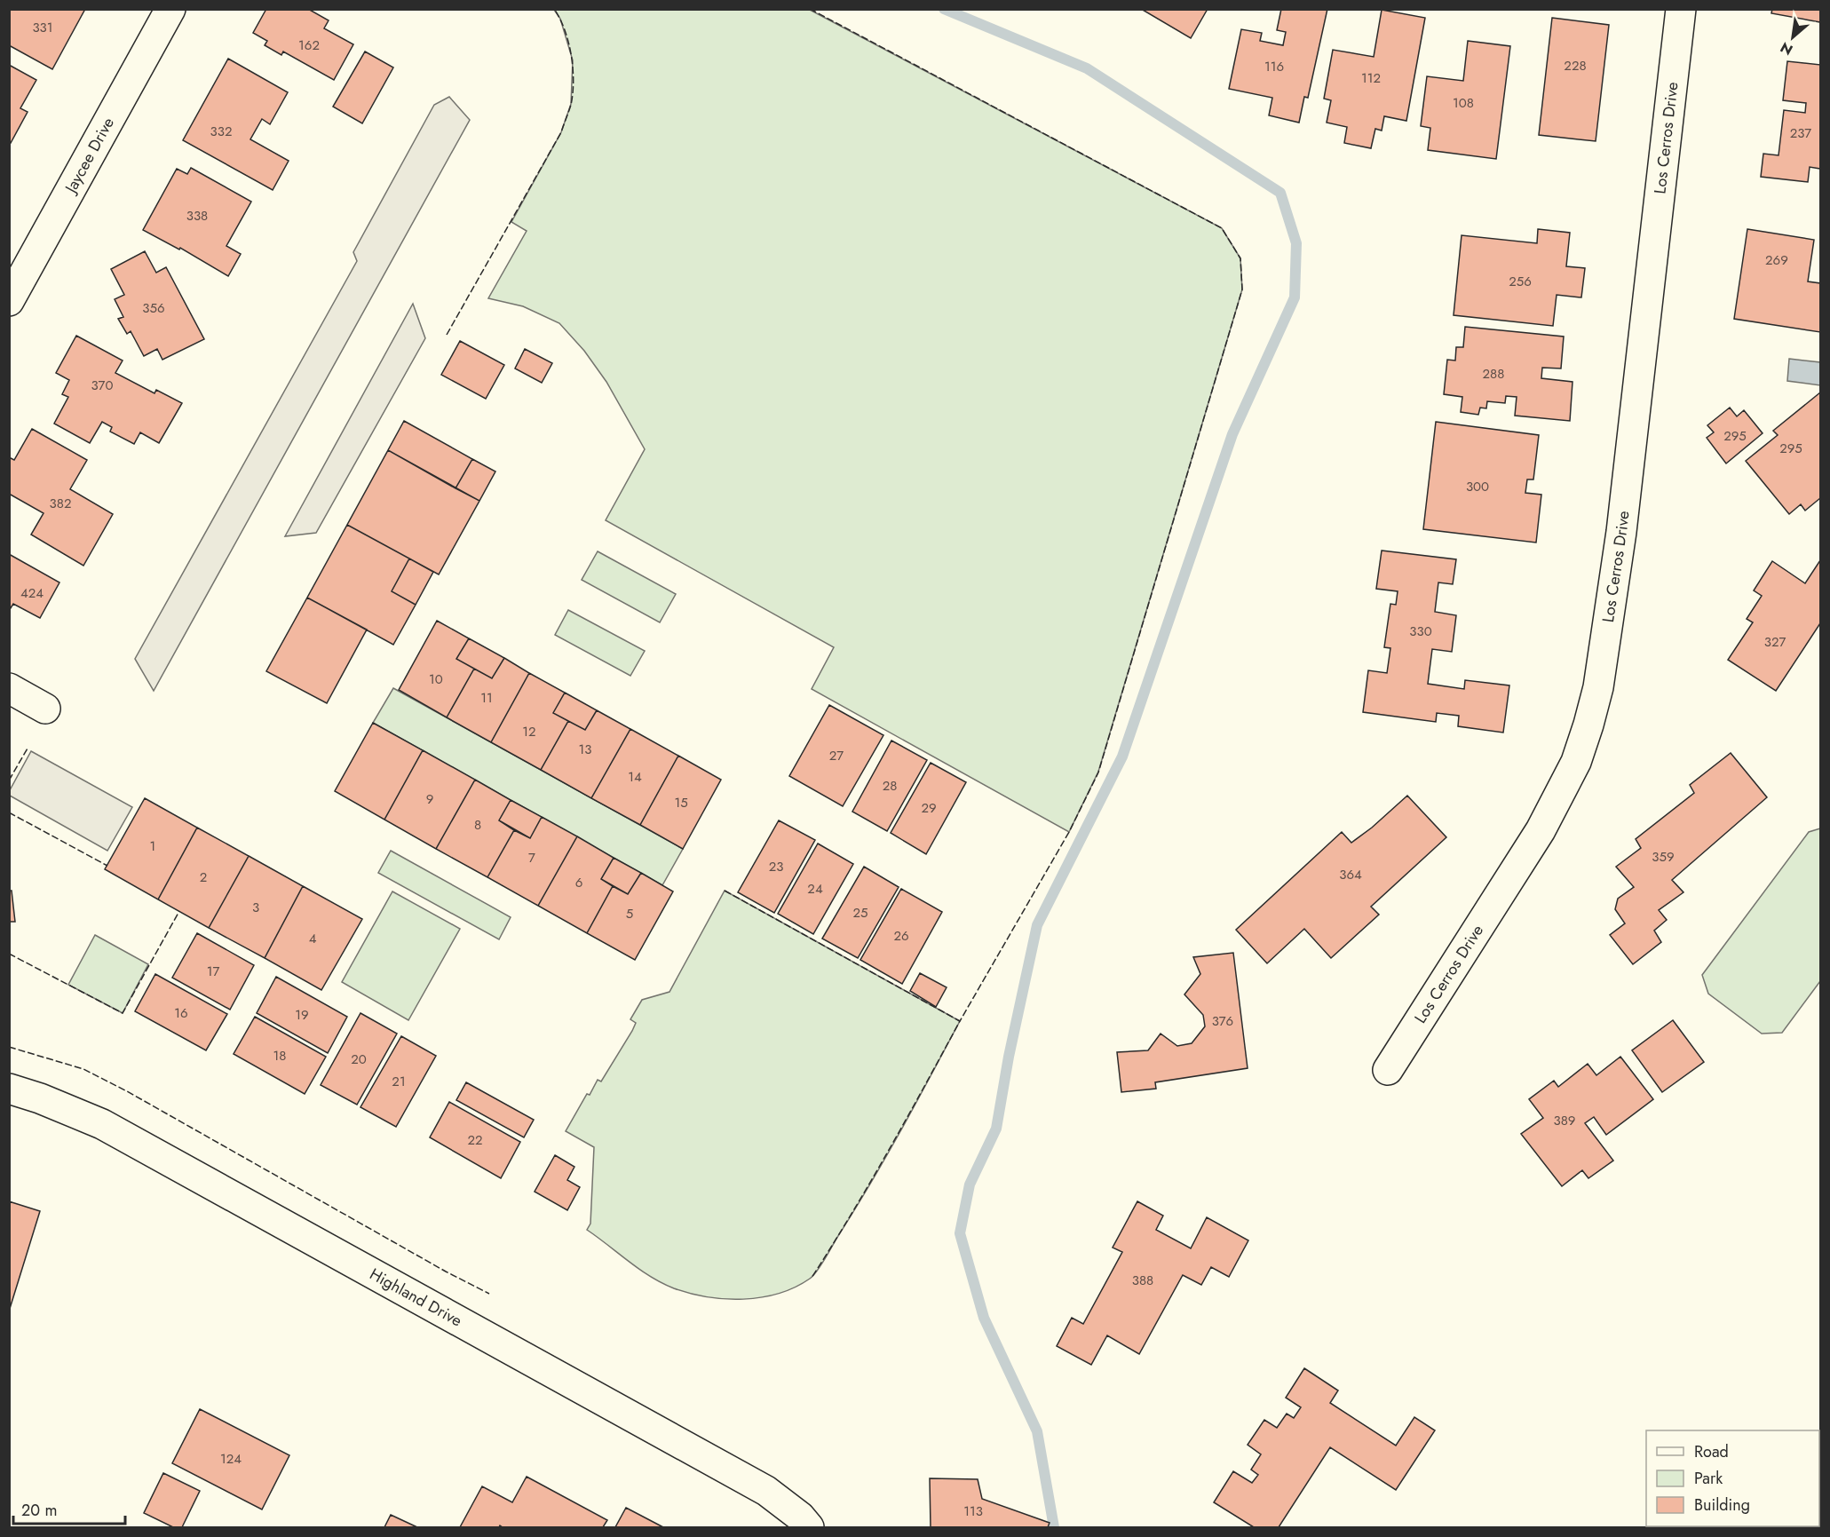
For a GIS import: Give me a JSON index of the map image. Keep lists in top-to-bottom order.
{
  "streets": {
    "street": ["Los Cerros Drive", "Jaycee Drive", "Highland Drive"]
  },
  "house_numbers": [
    "331",
    "162",
    "228",
    "116",
    "112",
    "108",
    "332",
    "237",
    "338",
    "269",
    "256",
    "356",
    "288",
    "370",
    "295",
    "295",
    "300",
    "382",
    "424",
    "330",
    "327",
    "10",
    "11",
    "12",
    "13",
    "27",
    "14",
    "28",
    "9",
    "15",
    "29",
    "8",
    "1",
    "359",
    "7",
    "23",
    "364",
    "2",
    "6",
    "24",
    "3",
    "25",
    "5",
    "26",
    "4",
    "17",
    "16",
    "19",
    "376",
    "18",
    "20",
    "21",
    "389",
    "22",
    "388",
    "124",
    "113"
  ],
  "legend": ["Road", "Park", "Building"],
  "scale_bar": "20 m",
  "north": "bottom left"
}
